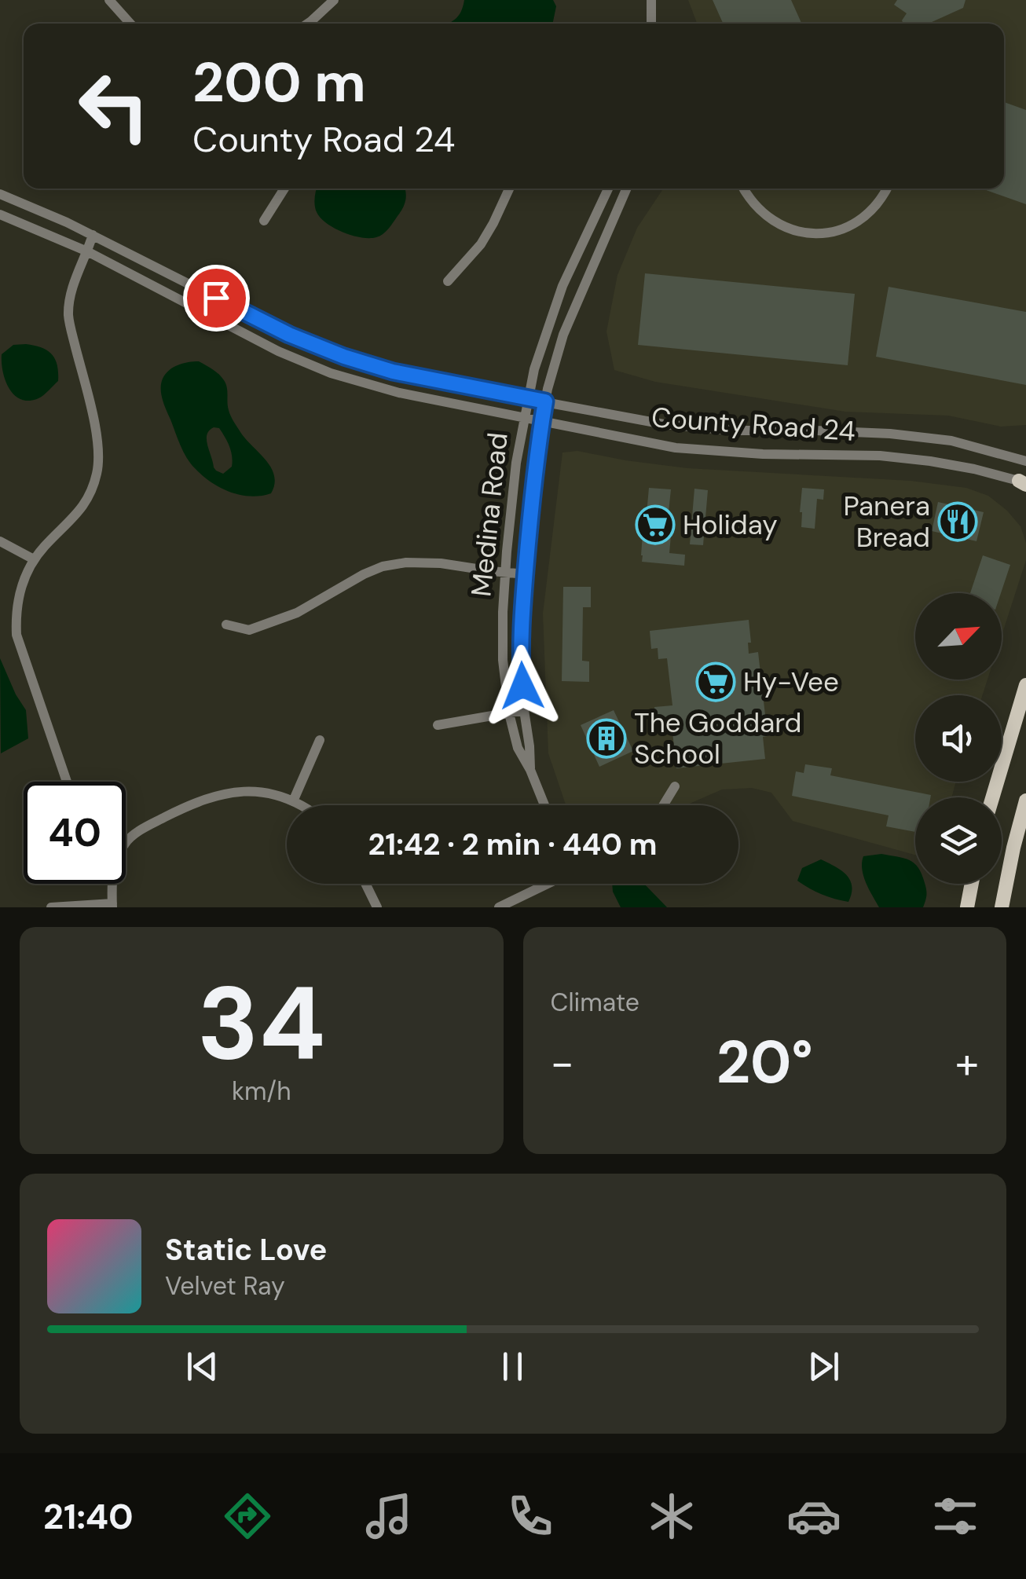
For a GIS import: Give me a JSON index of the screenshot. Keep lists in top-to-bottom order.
{
  "streets": {
    "street": ["County Road 24", "Medina Road"]
  },
  "crossings": [
    ["County Road 24", "Medina Road"]
  ],
  "places": {
    "restaurant": ["Panera Bread"],
    "supermarket": ["Holiday", "Hy-Vee"],
    "building": ["The Goddard School"]
  },
  "north": "top right",
  "page": {
    "turn": ["200 m", "County Road 24"],
    "limit": "40",
    "trip": "21:42 · 2 min · 440 m",
    "tile": [
      ["34", "km/h"],
      "Climate"
    ],
    "heat": ["−", "20°", "+"],
    "song": ["Static Love", "Velvet Ray"],
    "tabs": "21:40"
  }
}
